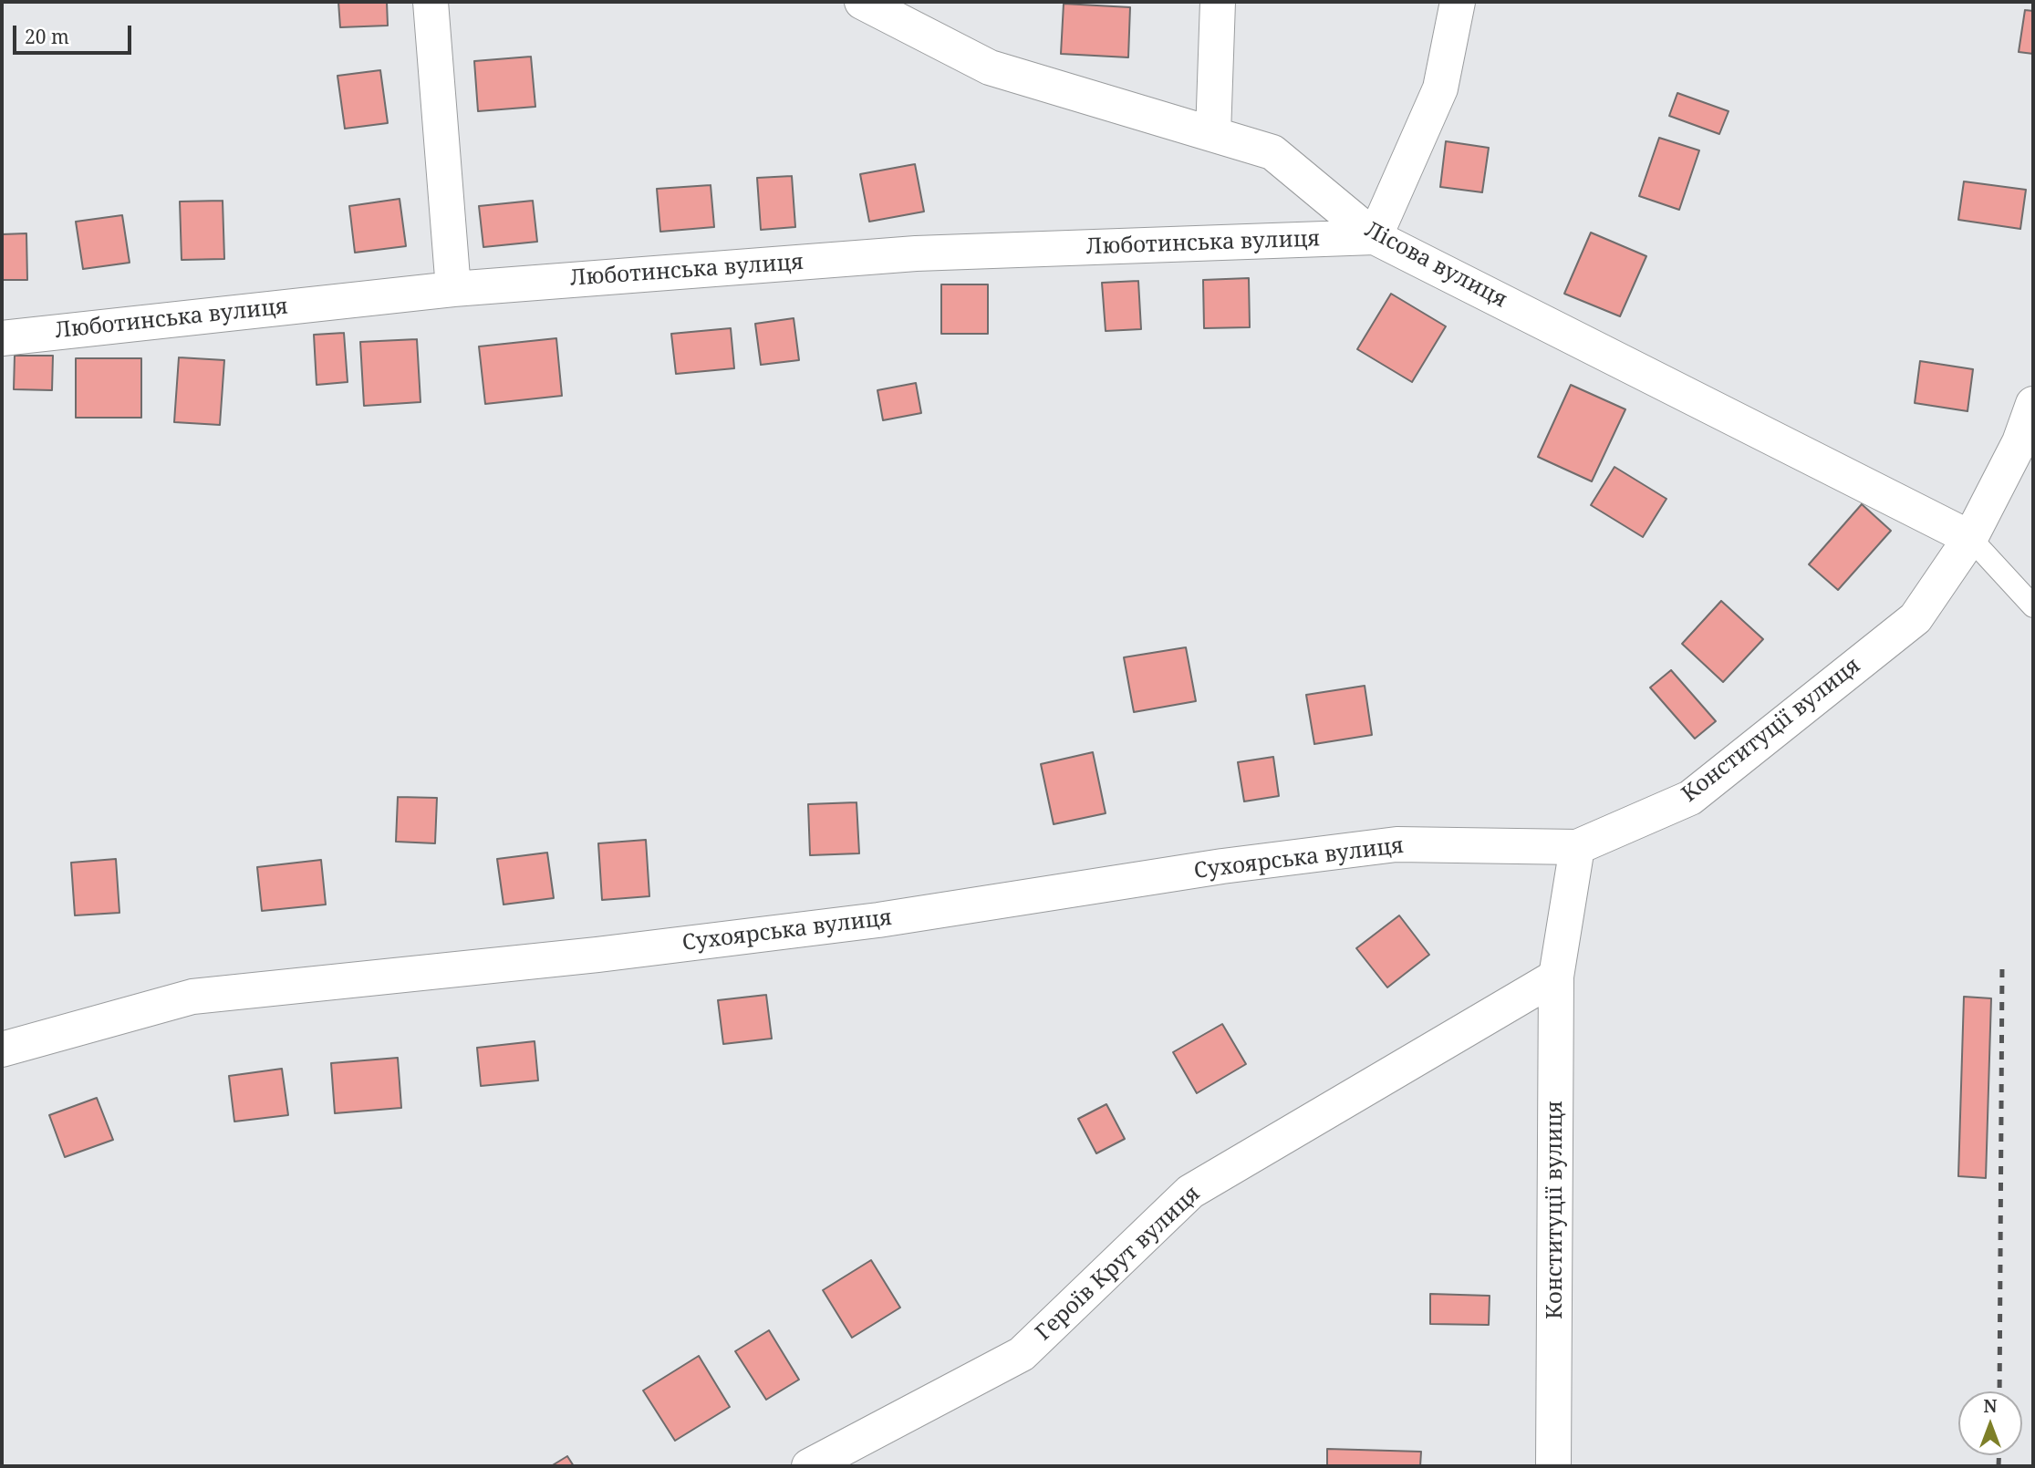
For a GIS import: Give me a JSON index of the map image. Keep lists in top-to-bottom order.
{
  "streets": {
    "street": [
      "Люботинська вулиця",
      "Лісова вулиця",
      "Конституції вулиця",
      "Сухоярська вулиця",
      "Героїв Крут вулиця"
    ]
  },
  "crossings": [
    ["Люботинська вулиця", "Лісова вулиця"],
    ["Лісова вулиця", "Конституції вулиця"],
    ["Конституції вулиця", "Сухоярська вулиця"],
    ["Конституції вулиця", "Героїв Крут вулиця"]
  ],
  "scale_bar": "20 m",
  "north": "top"
}
